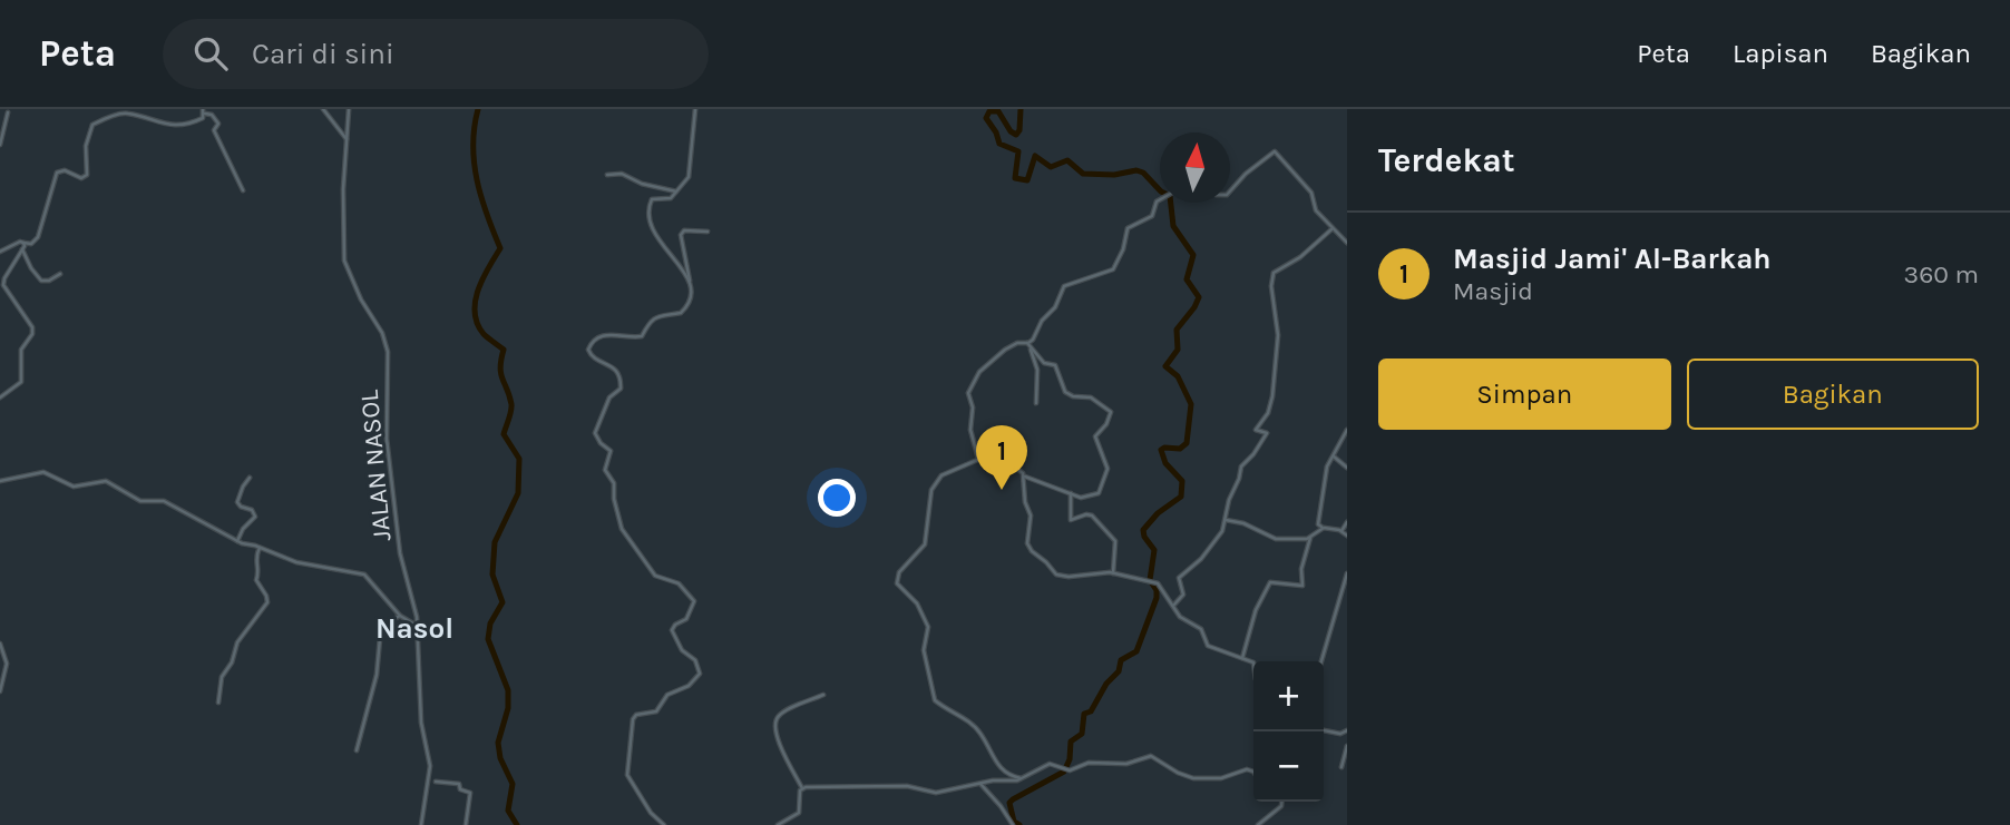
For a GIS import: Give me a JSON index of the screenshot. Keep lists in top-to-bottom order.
{
  "streets": {
    "street": ["JALAN NASOL"]
  },
  "districts": ["Nasol"],
  "north": "top",
  "page": {
    "header": "Peta",
    "search": "Cari di sini",
    "nav": ["Peta", "Lapisan", "Bagikan"],
    "heading": "Terdekat",
    "list": [
      {
        "mark": "1",
        "name": "Masjid Jami' Al-Barkah",
        "note": "Masjid",
        "value": "360 m"
      }
    ],
    "buttons": ["Simpan", "Bagikan"],
    "pins": "1",
    "map_buttons": ["+", "−"]
  }
}
